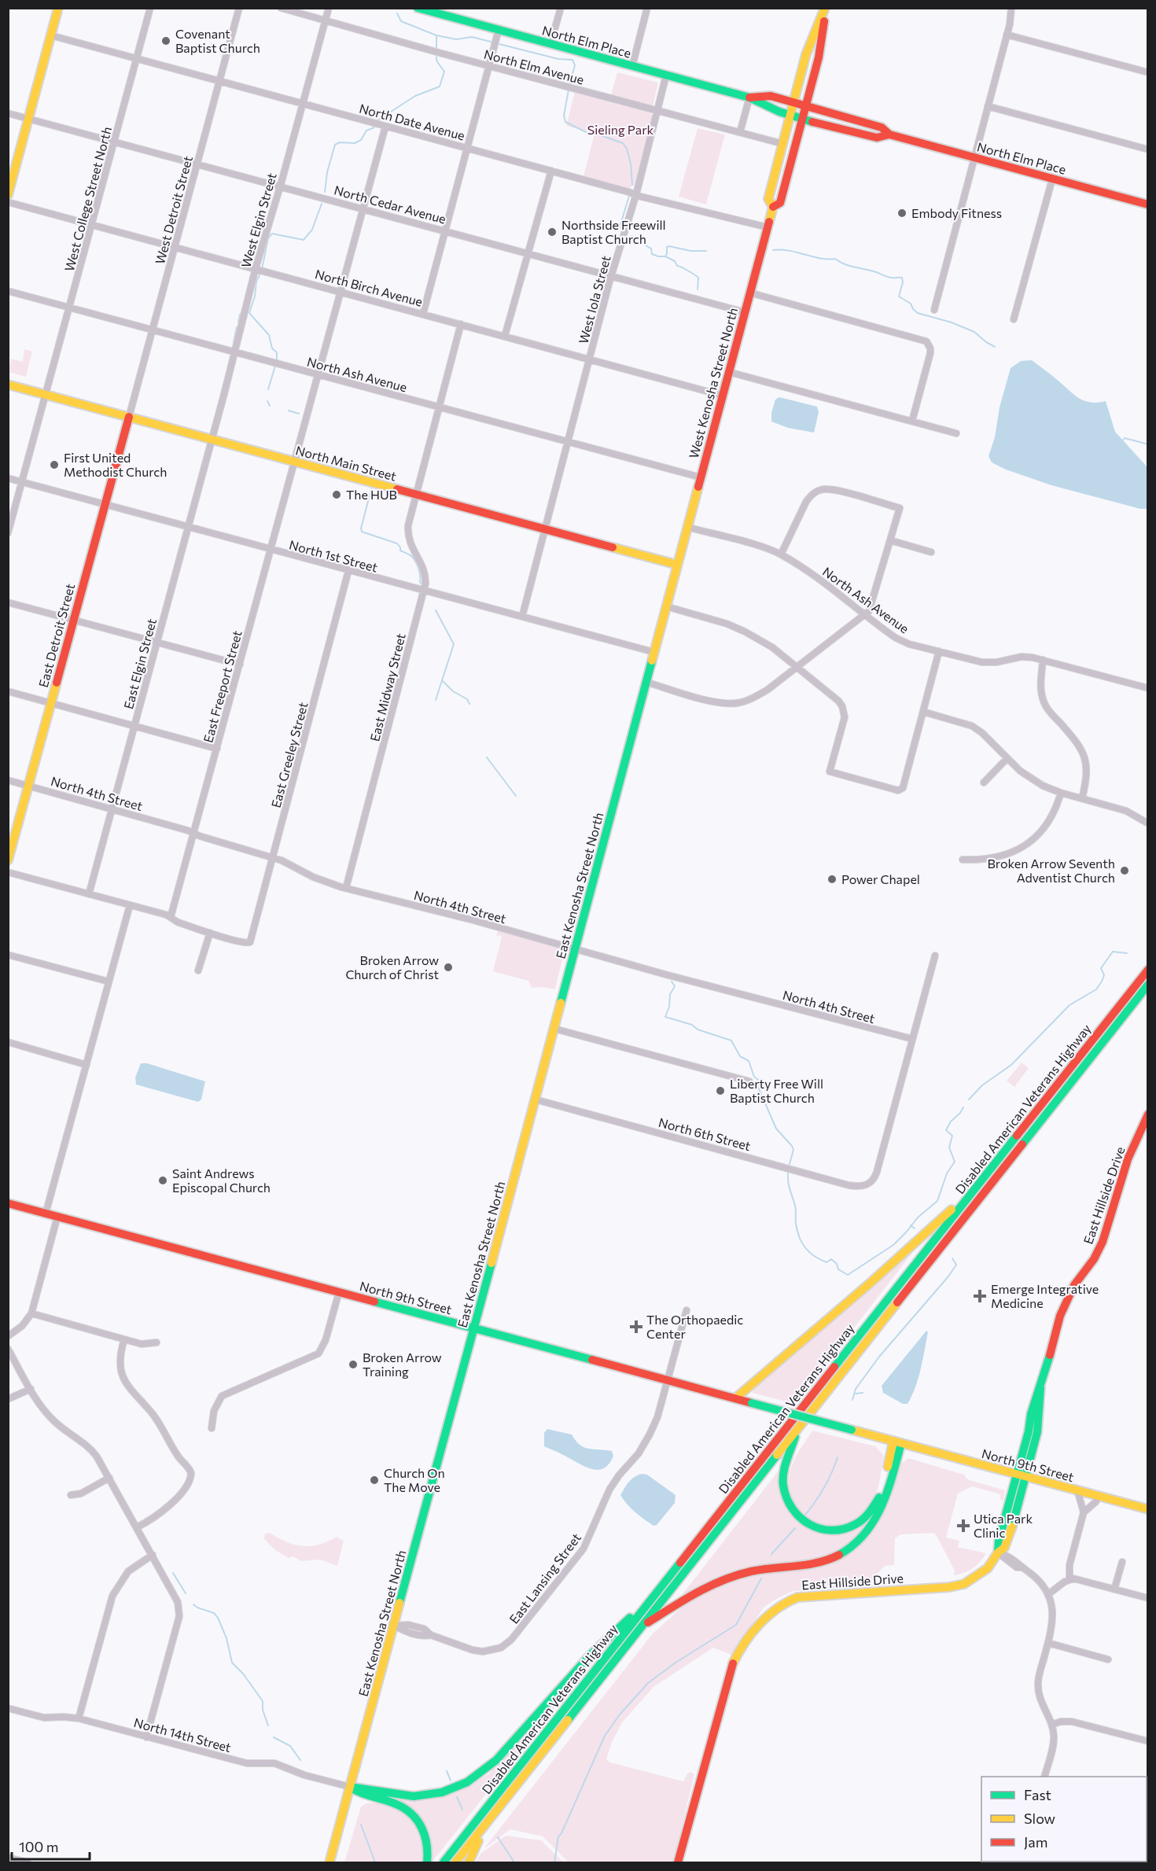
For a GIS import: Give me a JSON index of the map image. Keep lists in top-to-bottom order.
{
  "streets": {
    "main road": [
      "North Elm Place",
      "West Kenosha Street North",
      "North Main Street",
      "East Detroit Street",
      "East Kenosha Street North",
      "Disabled American Veterans Highway",
      "East Hillside Drive",
      "North 9th Street"
    ],
    "street": [
      "North Elm Avenue",
      "North Date Avenue",
      "West College Street North",
      "North Cedar Avenue",
      "West Detroit Street",
      "West Elgin Street",
      "North Birch Avenue",
      "West Iola Street",
      "North Ash Avenue",
      "North 1st Street",
      "East Elgin Street",
      "East Freeport Street",
      "East Midway Street",
      "East Greeley Street",
      "North 4th Street",
      "North 6th Street",
      "East Lansing Street",
      "North 14th Street"
    ]
  },
  "crossings": [
    ["North Elm Place", "West Iola Street"],
    ["North Elm Place", "West Kenosha Street North"],
    ["North Elm Avenue", "West Elgin Street"],
    ["North Elm Avenue", "West Iola Street"],
    ["North Elm Avenue", "West Kenosha Street North"],
    ["North Date Avenue", "West College Street North"],
    ["North Date Avenue", "West Detroit Street"],
    ["North Date Avenue", "West Elgin Street"],
    ["North Date Avenue", "West Iola Street"],
    ["North Date Avenue", "West Kenosha Street North"],
    ["North Date Avenue", "East Freeport Street"],
    ["West College Street North", "North Cedar Avenue"],
    ["West College Street North", "North Birch Avenue"],
    ["West College Street North", "North Ash Avenue"],
    ["West College Street North", "North Main Street"],
    ["West College Street North", "North 1st Street"],
    ["North Cedar Avenue", "West Detroit Street"],
    ["North Cedar Avenue", "West Elgin Street"],
    ["North Cedar Avenue", "West Iola Street"],
    ["North Cedar Avenue", "West Kenosha Street North"],
    ["North Cedar Avenue", "East Freeport Street"],
    ["West Detroit Street", "North Birch Avenue"],
    ["West Detroit Street", "North Ash Avenue"],
    ["West Detroit Street", "North Main Street"],
    ["West Detroit Street", "East Detroit Street"],
    ["West Elgin Street", "North Birch Avenue"],
    ["West Elgin Street", "North Ash Avenue"],
    ["West Elgin Street", "North Main Street"],
    ["West Elgin Street", "East Elgin Street"],
    ["North Birch Avenue", "West Iola Street"],
    ["North Birch Avenue", "West Kenosha Street North"],
    ["North Birch Avenue", "East Freeport Street"],
    ["North Birch Avenue", "East Midway Street"],
    ["West Iola Street", "North Ash Avenue"],
    ["West Iola Street", "North Main Street"],
    ["West Iola Street", "North 1st Street"],
    ["North Ash Avenue", "West Kenosha Street North"],
    ["North Ash Avenue", "East Freeport Street"],
    ["North Ash Avenue", "East Midway Street"],
    ["West Kenosha Street North", "North Main Street"],
    ["North Main Street", "East Detroit Street"],
    ["North Main Street", "East Elgin Street"],
    ["North Main Street", "East Freeport Street"],
    ["North Main Street", "East Midway Street"],
    ["North 1st Street", "East Detroit Street"],
    ["North 1st Street", "East Elgin Street"],
    ["North 1st Street", "East Freeport Street"],
    ["North 1st Street", "East Midway Street"],
    ["North 1st Street", "East Greeley Street"],
    ["North 1st Street", "East Kenosha Street North"],
    ["East Detroit Street", "North 4th Street"],
    ["East Elgin Street", "North 4th Street"],
    ["East Freeport Street", "North 4th Street"],
    ["East Midway Street", "North 4th Street"],
    ["East Greeley Street", "North 4th Street"],
    ["North 4th Street", "East Kenosha Street North"],
    ["North 4th Street", "North 6th Street"],
    ["East Kenosha Street North", "North 6th Street"],
    ["East Kenosha Street North", "North 9th Street"],
    ["East Kenosha Street North", "East Lansing Street"],
    ["East Kenosha Street North", "North 14th Street"],
    ["East Hillside Drive", "North 9th Street"],
    ["North 9th Street", "East Lansing Street"]
  ],
  "parks": ["Sieling Park"],
  "places": {
    "other": [
      "Covenant Baptist Church",
      "Embody Fitness",
      "Northside Freewill Baptist Church",
      "First United Methodist Church",
      "The HUB",
      "Broken Arrow Seventh Adventist Church",
      "Power Chapel",
      "Broken Arrow Church of Christ",
      "Liberty Free Will Baptist Church",
      "Saint Andrews Episcopal Church",
      "Broken Arrow Training",
      "Church On The Move"
    ],
    "health": ["Emerge Integrative Medicine", "The Orthopaedic Center", "Utica Park Clinic"]
  },
  "legend": ["Fast", "Slow", "Jam"],
  "scale_bar": "100 m"
}
